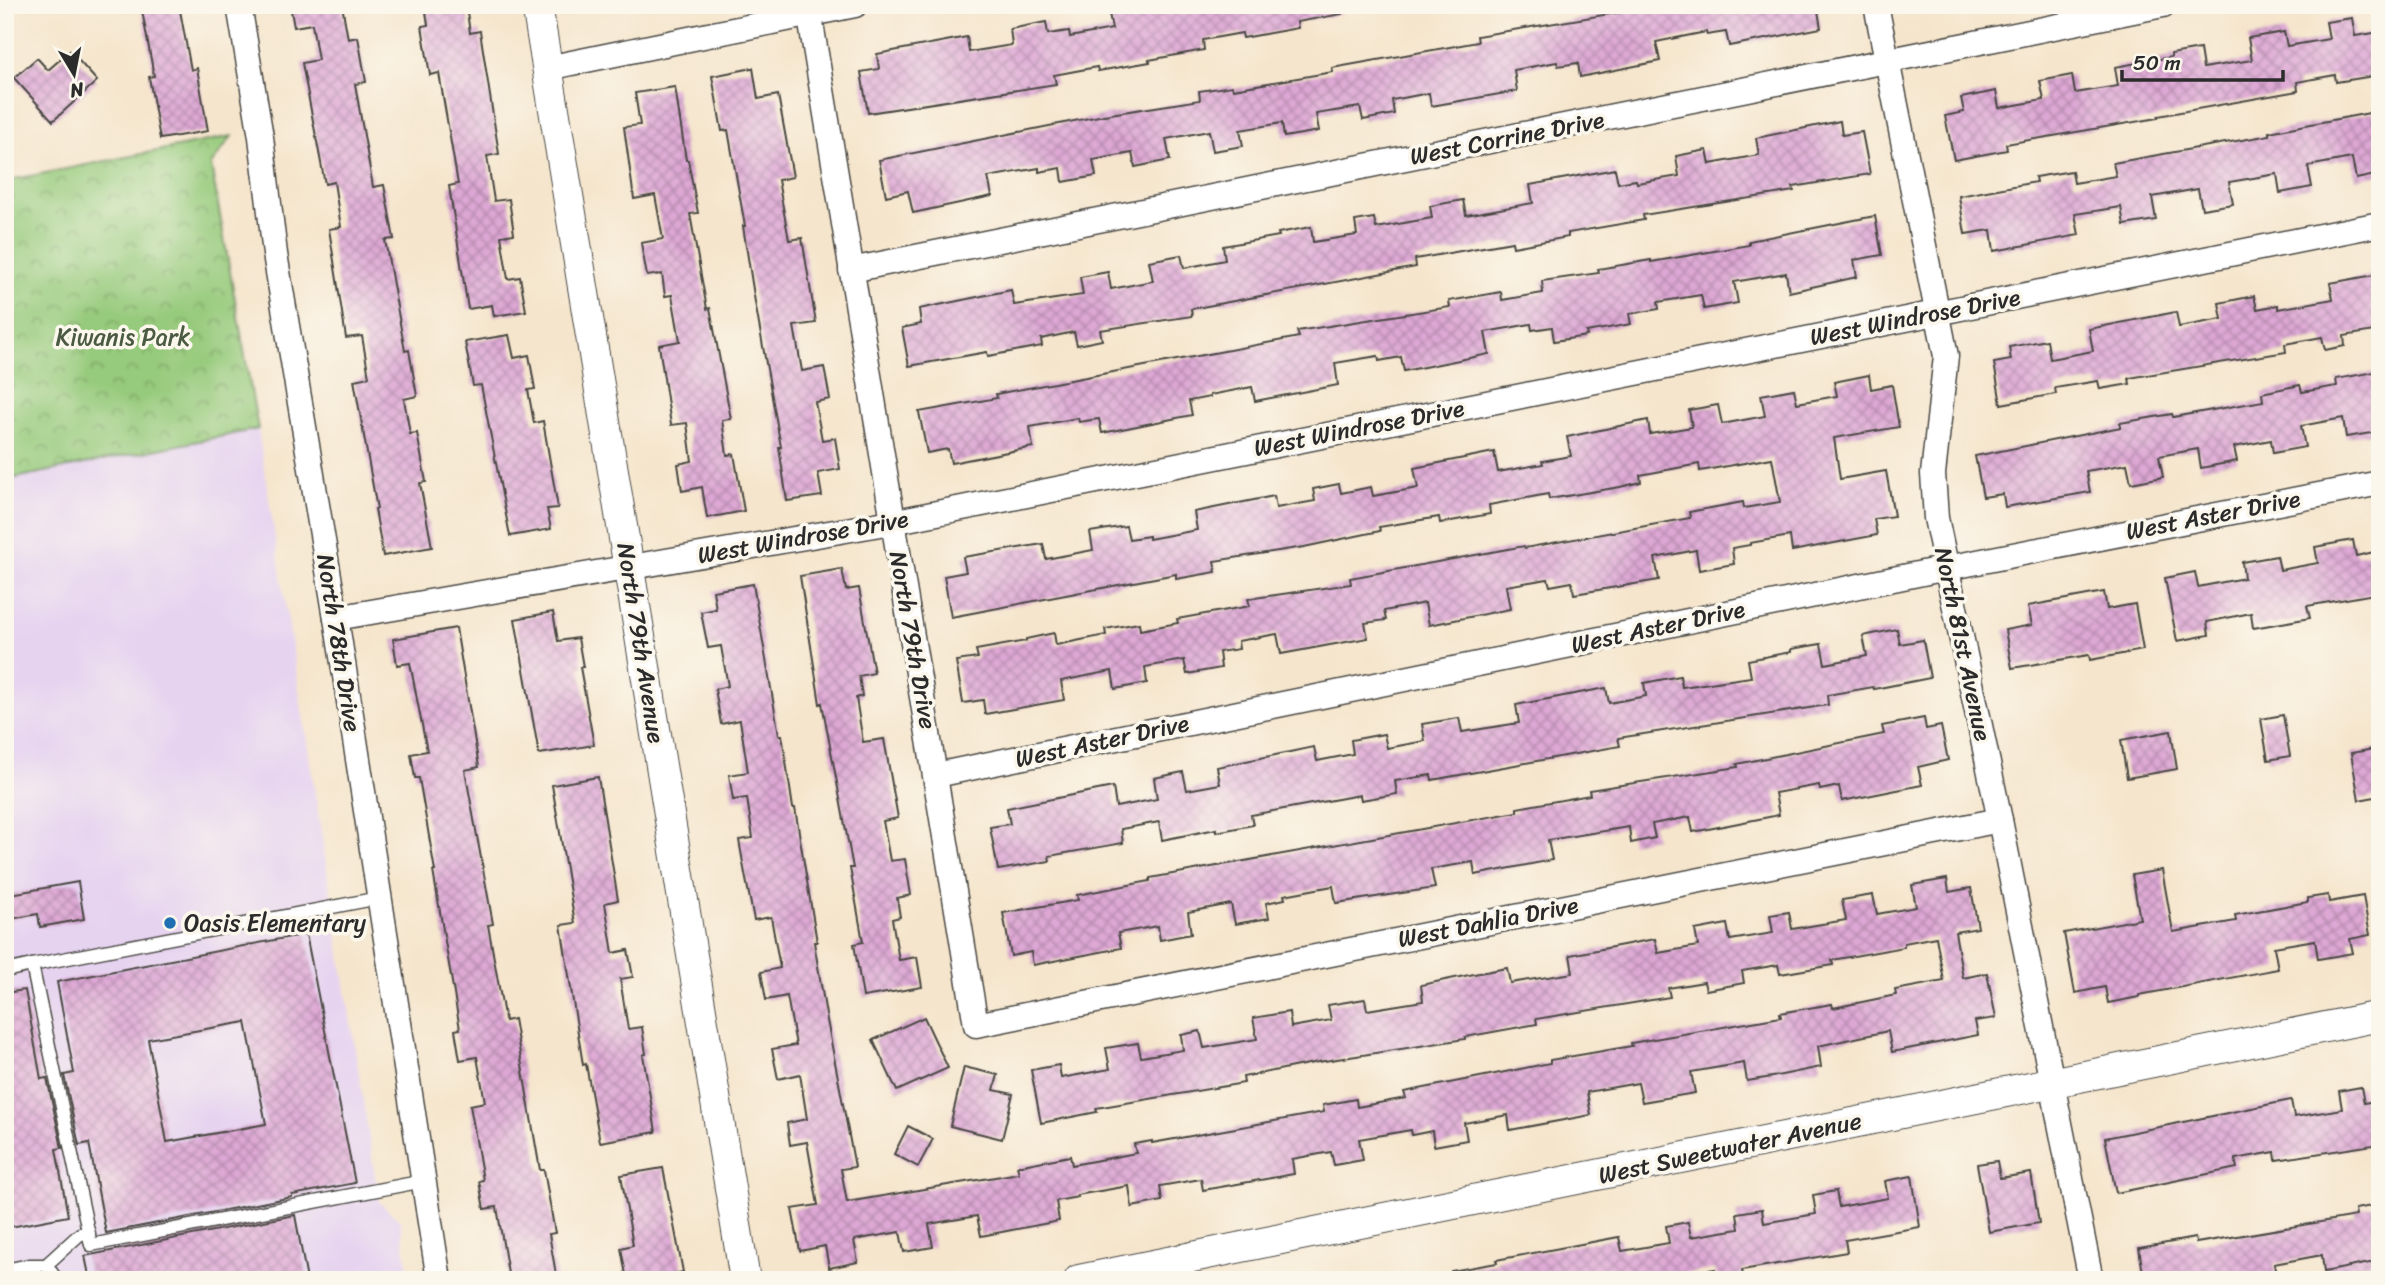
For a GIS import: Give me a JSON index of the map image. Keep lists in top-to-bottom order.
{
  "streets": {
    "street": [
      "West Corrine Drive",
      "West Windrose Drive",
      "West Aster Drive",
      "North 79th Drive",
      "North 78th Drive",
      "North 79th Avenue",
      "North 81st Avenue",
      "West Dahlia Drive",
      "West Sweetwater Avenue"
    ]
  },
  "crossings": [
    ["West Corrine Drive", "North 79th Drive"],
    ["West Corrine Drive", "North 81st Avenue"],
    ["West Windrose Drive", "North 79th Drive"],
    ["West Windrose Drive", "North 78th Drive"],
    ["West Windrose Drive", "North 79th Avenue"],
    ["West Windrose Drive", "North 81st Avenue"],
    ["West Aster Drive", "North 79th Drive"],
    ["West Aster Drive", "North 81st Avenue"],
    ["North 79th Drive", "West Dahlia Drive"],
    ["North 81st Avenue", "West Dahlia Drive"],
    ["North 81st Avenue", "West Sweetwater Avenue"]
  ],
  "parks": ["Kiwanis Park"],
  "places": ["Oasis Elementary"],
  "scale_bar": "50 m",
  "north": "bottom"
}
